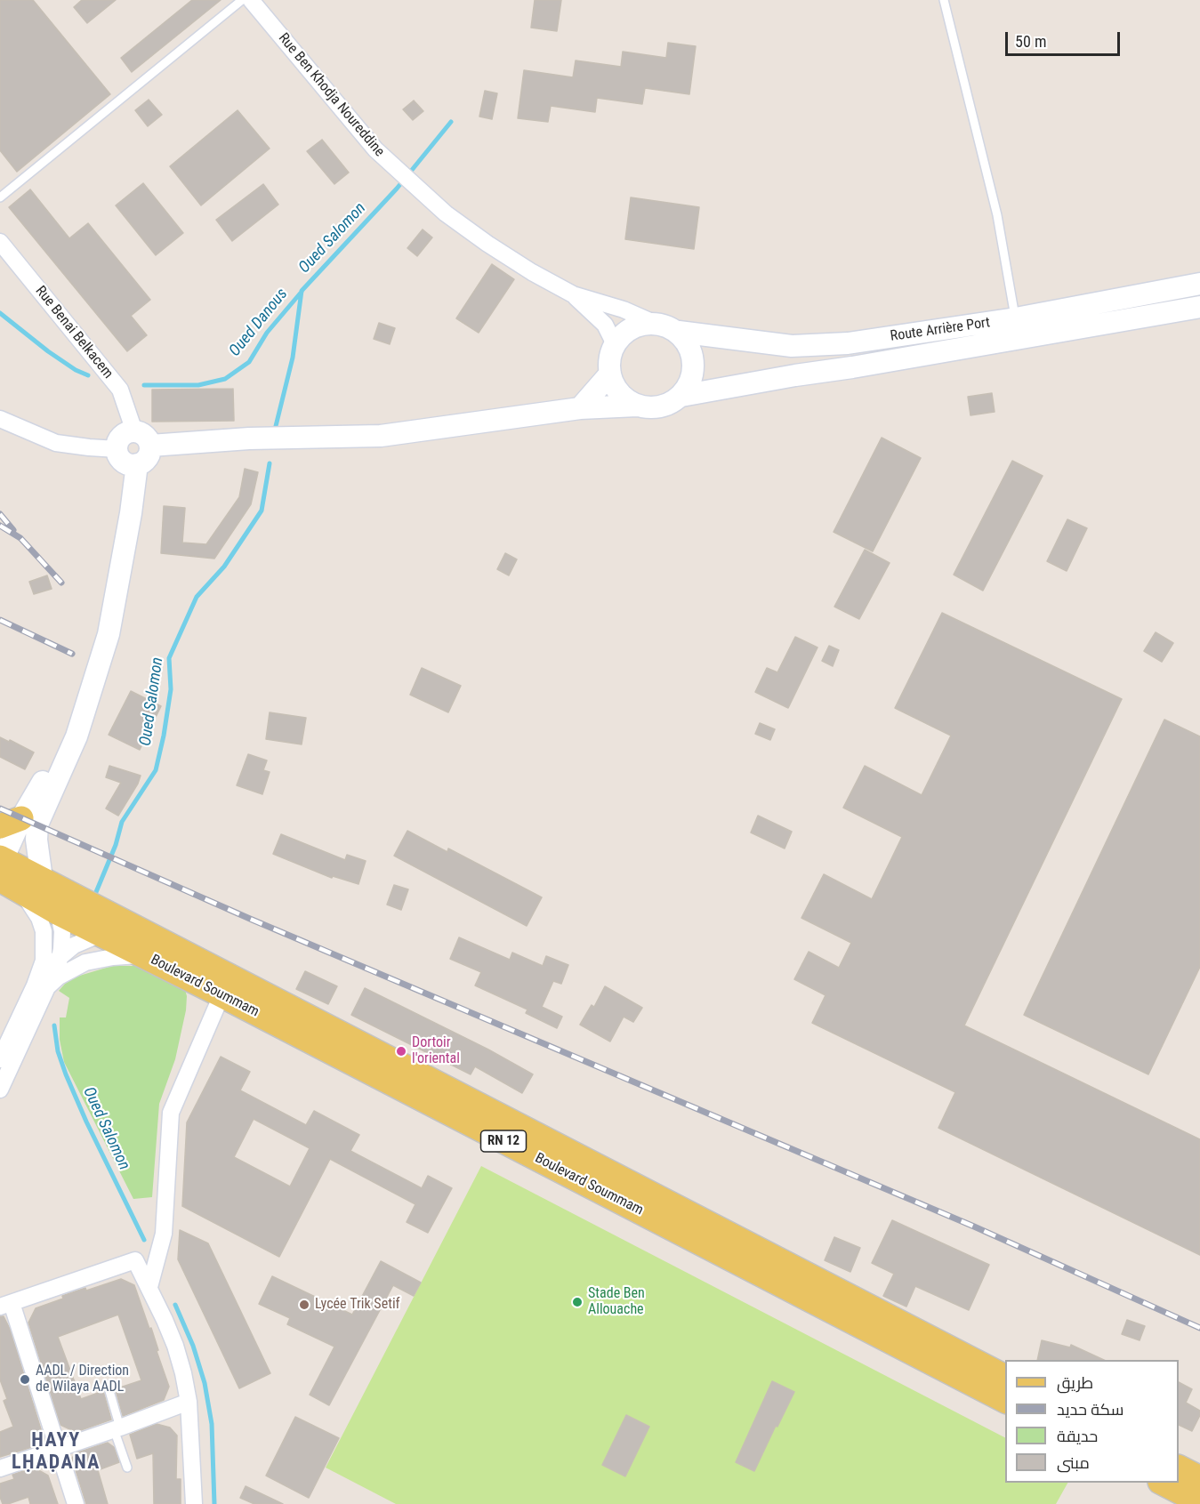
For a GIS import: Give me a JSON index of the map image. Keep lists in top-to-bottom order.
{
  "streets": {
    "main road": ["Boulevard Soummam", "RN 12"],
    "street": ["Rue Ben Khodja Noureddine", "Route Arrière Port", "Rue Benai Belkacem"]
  },
  "crossings": [
    ["Rue Ben Khodja Noureddine", "Route Arrière Port"]
  ],
  "districts": ["ḤAYY LḤAḌANA"],
  "water": ["Oued Salomon", "Oued Danous"],
  "places": [
    "Dortoir l'oriental",
    "Stade Ben Allouache",
    "Lycée Trik Setif",
    "AADL / Direction de Wilaya AADL"
  ],
  "legend": [
    "طريق",
    "سكة حديد",
    "حديقة",
    "مبنى"
  ],
  "scale_bar": "50 m"
}
